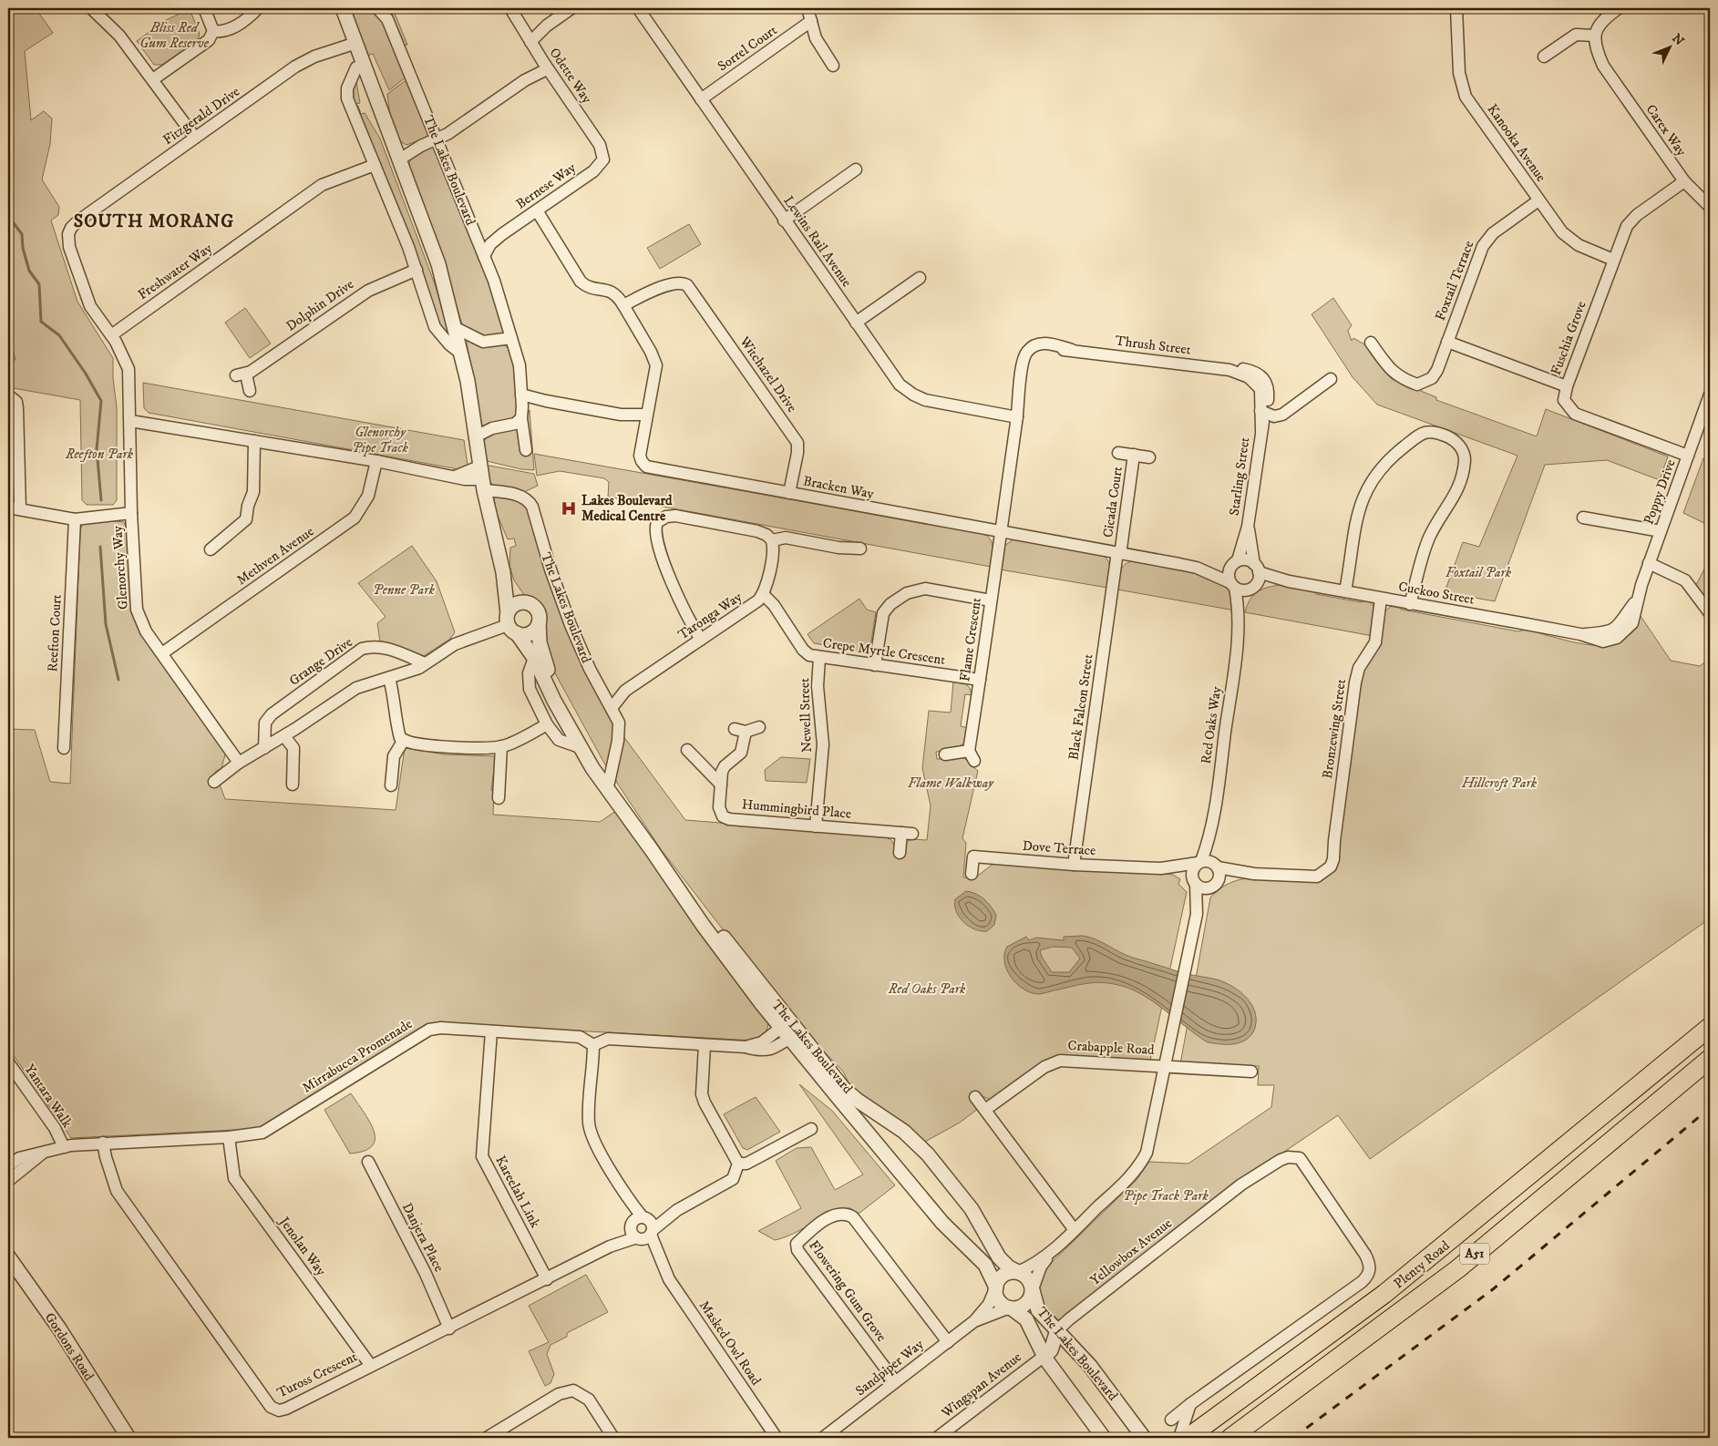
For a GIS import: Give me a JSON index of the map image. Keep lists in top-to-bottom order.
{
  "streets": {
    "highway": ["A51", "Plenty Road"],
    "street": [
      "Sorrel Court",
      "Odette Way",
      "Fitzgerald Drive",
      "Carex Way",
      "Kanooka Avenue",
      "The Lakes Boulevard",
      "Bernese Way",
      "Lewins Rail Avenue",
      "Freshwater Way",
      "Foxtail Terrace",
      "Dolphin Drive",
      "Fuschia Grove",
      "Thrush Street",
      "Witchazel Drive",
      "Starling Street",
      "Bracken Way",
      "Poppy Drive",
      "Cicada Court",
      "Methven Avenue",
      "Glenorchy Way",
      "Cuckoo Street",
      "Taronga Way",
      "Reefton Court",
      "Flame Crescent",
      "Crepe Myrtle Crescent",
      "Grange Drive",
      "Black Falcon Street",
      "Newell Street",
      "Red Oaks Way",
      "Bronzewing Street",
      "Hummingbird Place",
      "Dove Terrace",
      "Crabapple Road",
      "Mirrabucca Promenade",
      "Yantara Walk",
      "Kareelah Link",
      "Danjera Place",
      "Jenolan Way",
      "Yellowbox Avenue",
      "Flowering Gum Grove",
      "Masked Owl Road",
      "Gordons Road",
      "Sandpiper Way",
      "Tuross Crescent",
      "Wingspan Avenue"
    ]
  },
  "crossings": [
    ["Sorrel Court", "Lewins Rail Avenue"],
    ["Odette Way", "Bernese Way"],
    ["Fitzgerald Drive", "The Lakes Boulevard"],
    ["Fitzgerald Drive", "Glenorchy Way"],
    ["Carex Way", "Fuschia Grove"],
    ["Kanooka Avenue", "Foxtail Terrace"],
    ["Kanooka Avenue", "Fuschia Grove"],
    ["The Lakes Boulevard", "Bernese Way"],
    ["The Lakes Boulevard", "Taronga Way"],
    ["The Lakes Boulevard", "Yellowbox Avenue"],
    ["The Lakes Boulevard", "Sandpiper Way"],
    ["The Lakes Boulevard", "Wingspan Avenue"],
    ["Bernese Way", "Bracken Way"],
    ["Lewins Rail Avenue", "Thrush Street"],
    ["Freshwater Way", "Glenorchy Way"],
    ["Foxtail Terrace", "Fuschia Grove"],
    ["Fuschia Grove", "Poppy Drive"],
    ["Thrush Street", "Starling Street"],
    ["Thrush Street", "Bracken Way"],
    ["Thrush Street", "Flame Crescent"],
    ["Witchazel Drive", "Bracken Way"],
    ["Starling Street", "Bracken Way"],
    ["Starling Street", "Cuckoo Street"],
    ["Starling Street", "Red Oaks Way"],
    ["Bracken Way", "Cicada Court"],
    ["Bracken Way", "Cuckoo Street"],
    ["Bracken Way", "Flame Crescent"],
    ["Bracken Way", "Black Falcon Street"],
    ["Bracken Way", "Red Oaks Way"],
    ["Poppy Drive", "Cuckoo Street"],
    ["Cicada Court", "Black Falcon Street"],
    ["Methven Avenue", "Glenorchy Way"],
    ["Cuckoo Street", "Red Oaks Way"],
    ["Cuckoo Street", "Bronzewing Street"],
    ["Taronga Way", "Crepe Myrtle Crescent"],
    ["Flame Crescent", "Crepe Myrtle Crescent"],
    ["Crepe Myrtle Crescent", "Newell Street"],
    ["Black Falcon Street", "Dove Terrace"],
    ["Newell Street", "Hummingbird Place"],
    ["Red Oaks Way", "Dove Terrace"],
    ["Mirrabucca Promenade", "Yantara Walk"],
    ["Mirrabucca Promenade", "Kareelah Link"],
    ["Mirrabucca Promenade", "Jenolan Way"],
    ["Mirrabucca Promenade", "Tuross Crescent"],
    ["Kareelah Link", "Tuross Crescent"],
    ["Danjera Place", "Tuross Crescent"],
    ["Jenolan Way", "Tuross Crescent"],
    ["Flowering Gum Grove", "Sandpiper Way"]
  ],
  "districts": ["SOUTH MORANG"],
  "parks": [
    "Bliss Red Gum Reserve",
    "Glenorchy Pipe Track",
    "Reefton Park",
    "Foxtail Park",
    "Penne Park",
    "Flame Walkway",
    "Hillcroft Park",
    "Red Oaks Park",
    "Pipe Track Park"
  ],
  "places": {
    "hospital": ["Lakes Boulevard Medical Centre"]
  },
  "north": "top right"
}
